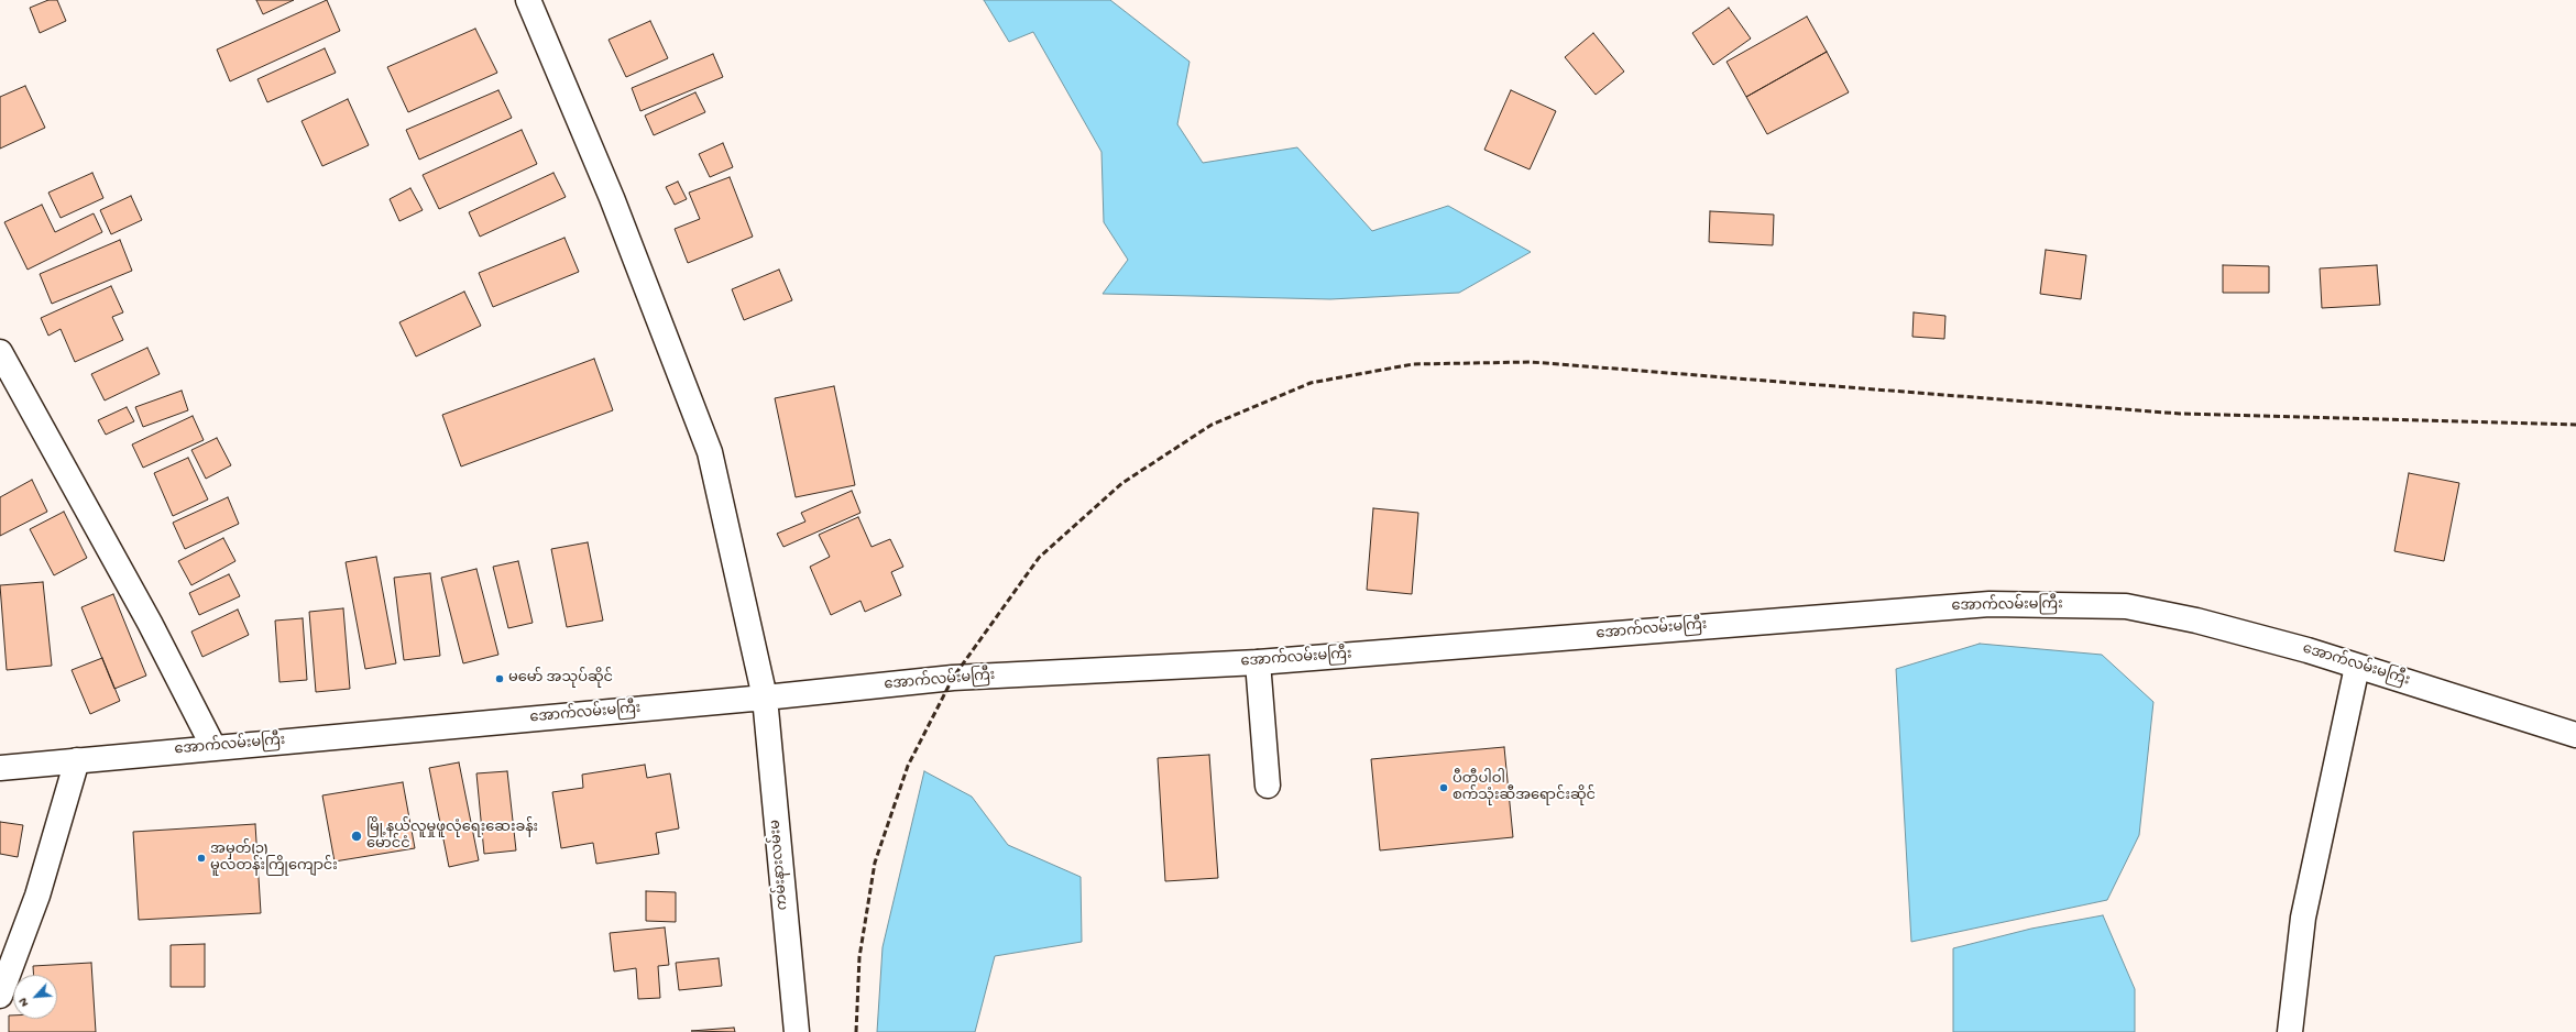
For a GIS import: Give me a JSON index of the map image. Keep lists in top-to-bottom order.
{
  "streets": {
    "main road": ["အောက်လမ်းမကြီး", "ကမ်းနားလမ်းမ"]
  },
  "crossings": [
    ["အောက်လမ်းမကြီး", "ကမ်းနားလမ်းမ"]
  ],
  "places": [
    "မမော် အသုပ်ဆိုင်",
    "ပီတီပါဝါ စက်သုံးဆီအရောင်းဆိုင်",
    "မြို့နယ်လူမှုဖူလုံရေးဆေးခန်း မောင်ငံ",
    "အမှတ်(၃) မူလတန်းကြိုကျောင်း"
  ],
  "north": "bottom left"
}
